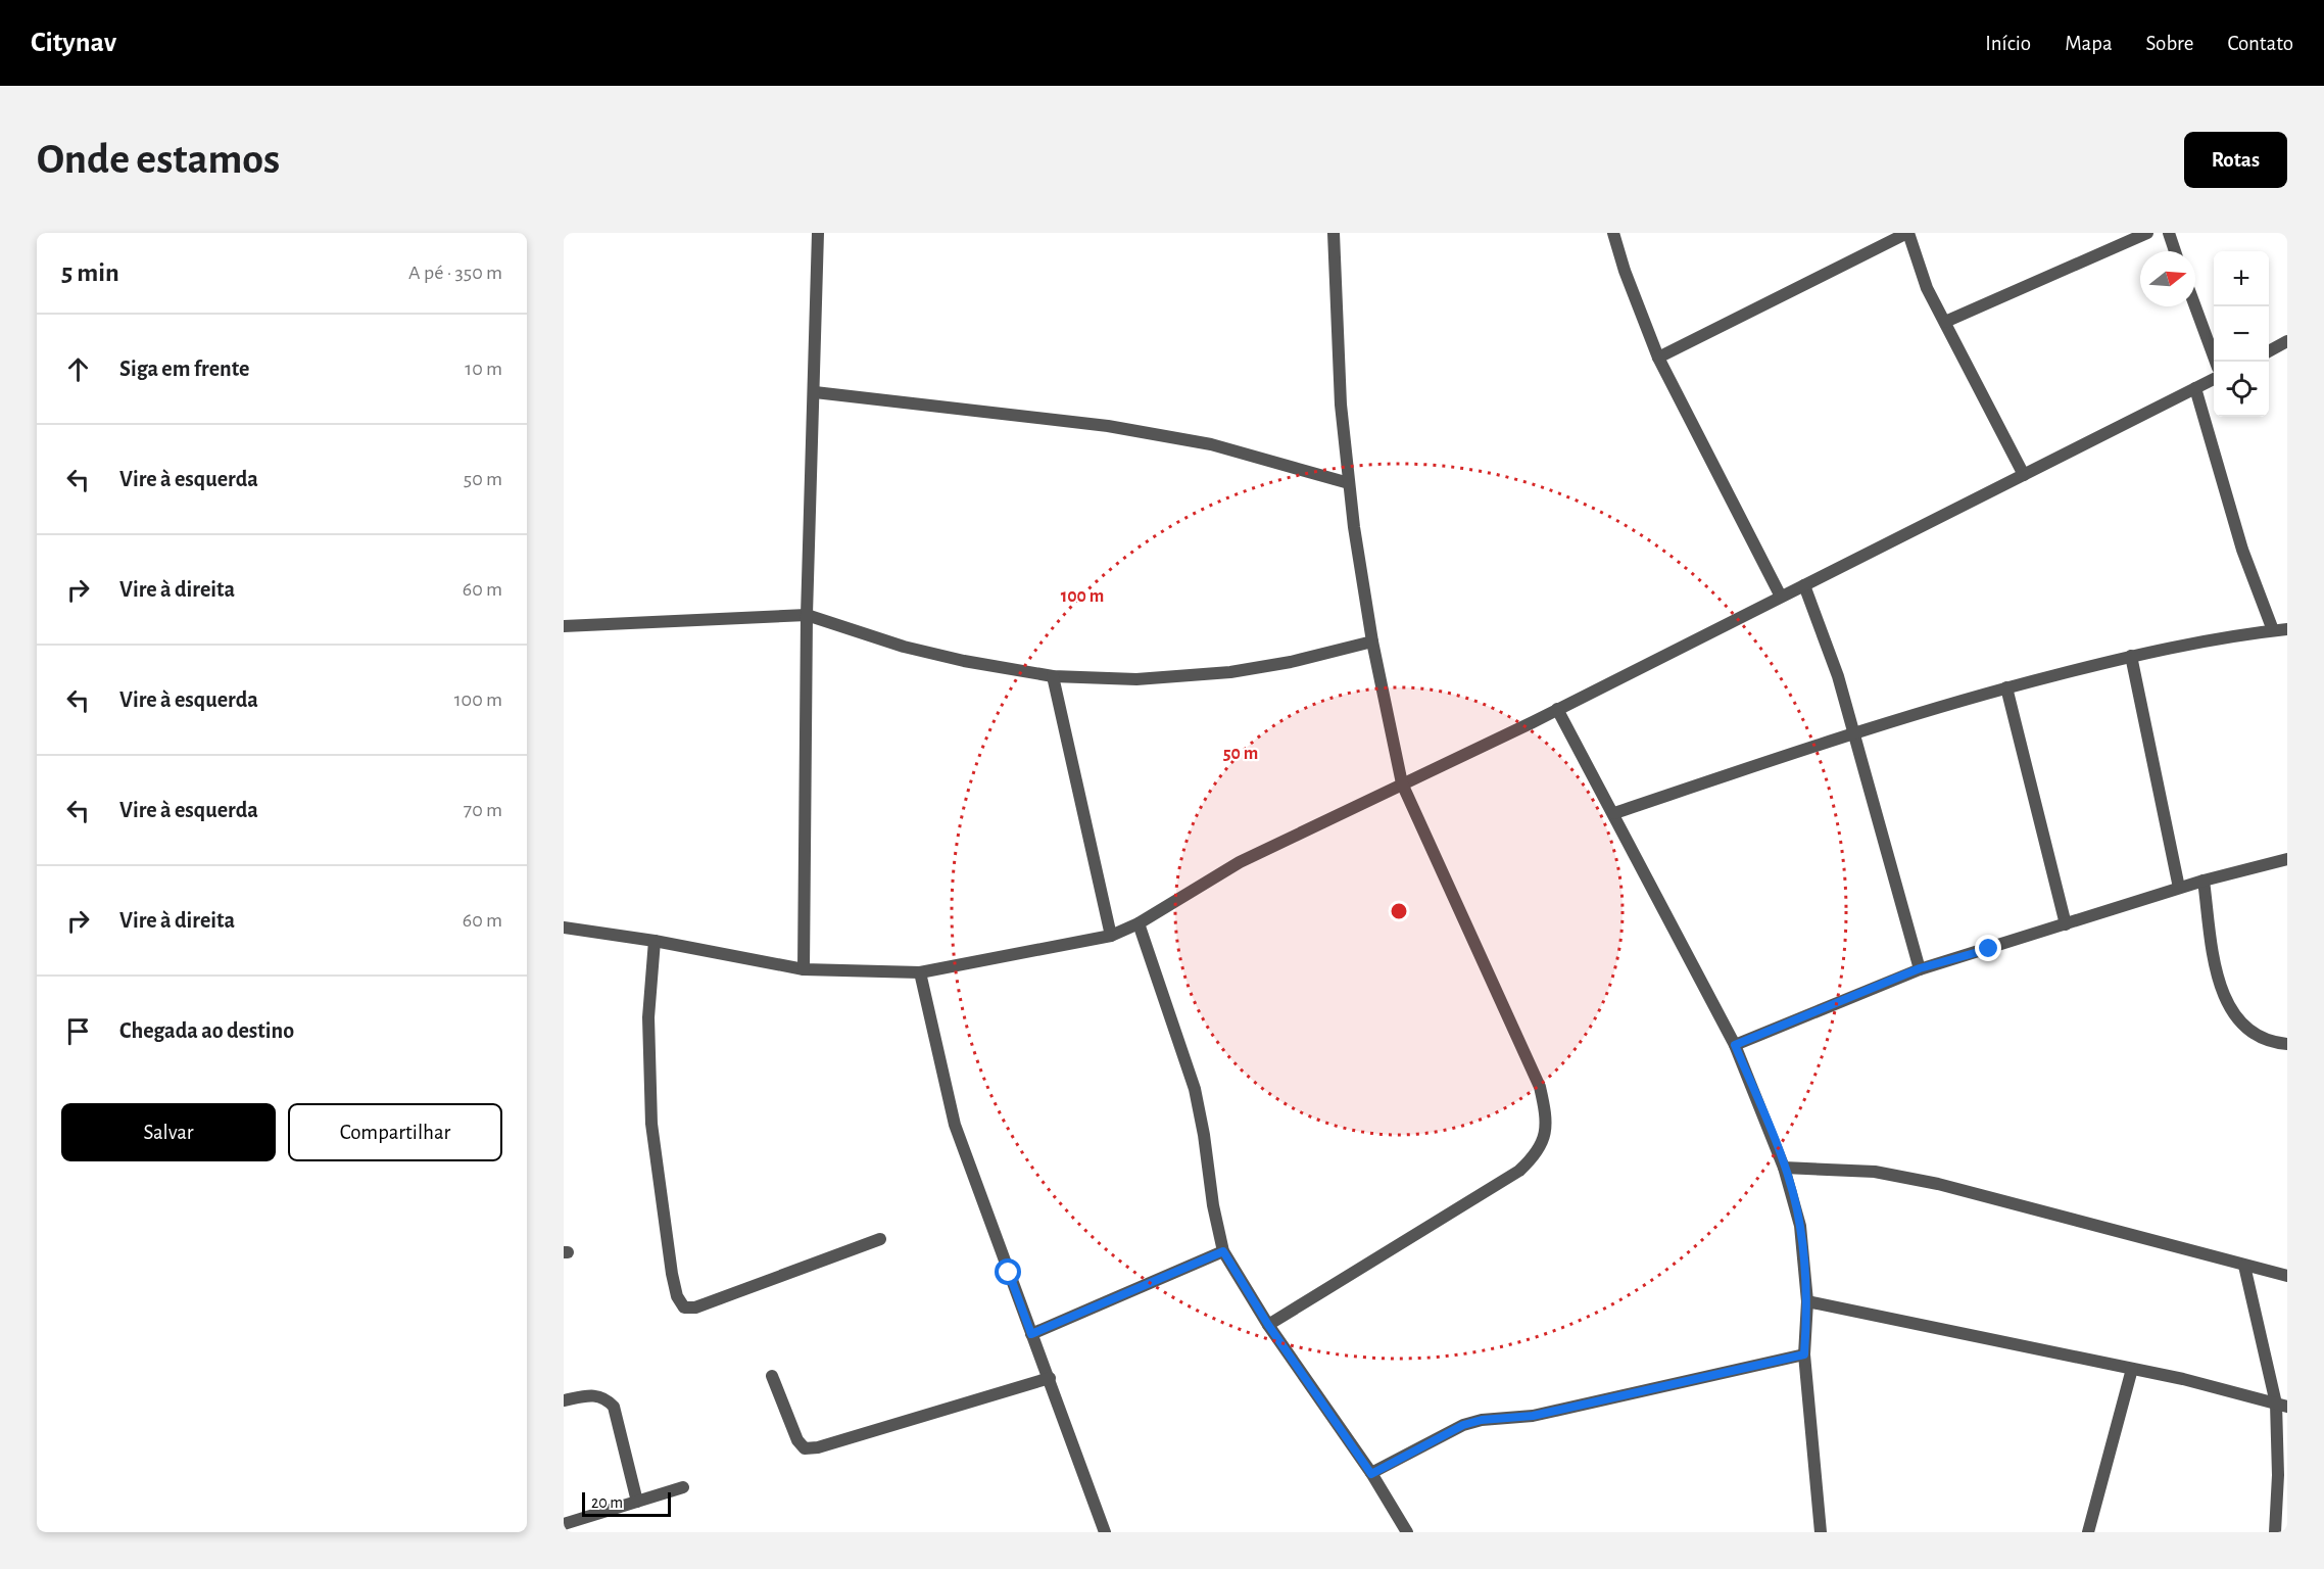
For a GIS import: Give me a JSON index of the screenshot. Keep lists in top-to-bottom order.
{
  "scale_bar": "20 m",
  "north": "right",
  "page": {
    "header": "Citynav",
    "nav": [
      "Início",
      "Mapa",
      "Sobre",
      "Contato"
    ],
    "buttons": [
      "Rotas",
      ["Salvar", "Compartilhar"]
    ],
    "title": "Onde estamos",
    "heading": ["5 min", "A pé · 350 m"],
    "map_buttons": ["+", "−"],
    "list": [
      ["Siga em frente", "10 m"],
      ["Vire à esquerda", "50 m"],
      ["Vire à direita", "60 m"],
      ["Vire à esquerda", "100 m"],
      ["Vire à esquerda", "70 m"],
      ["Vire à direita", "60 m"],
      "Chegada ao destino"
    ],
    "scale": "20 m"
  },
  "rings": ["100 m", "50 m"]
}
